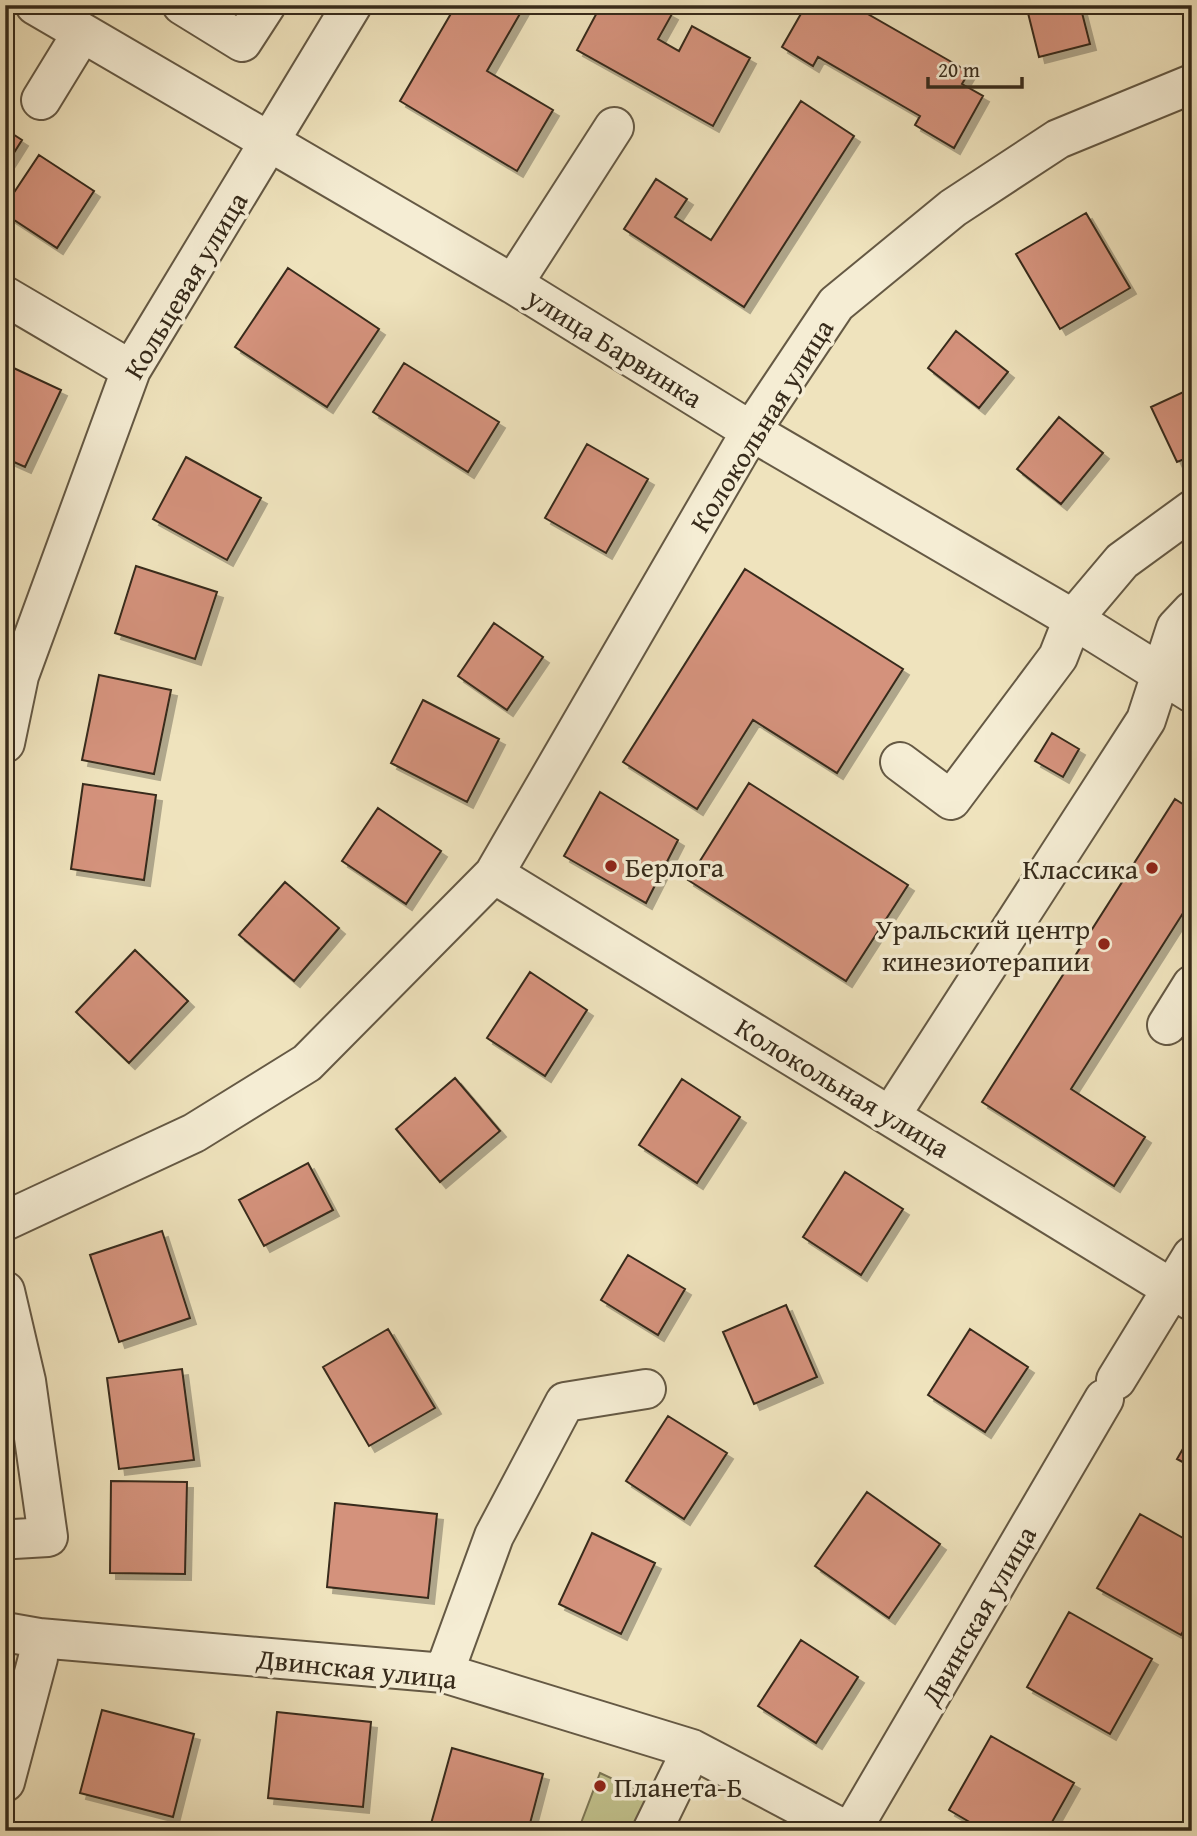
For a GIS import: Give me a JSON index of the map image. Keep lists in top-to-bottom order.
{
  "streets": {
    "street": [
      "Кольцевая улица",
      "улица Барвинка",
      "Колокольная улица",
      "Двинская улица"
    ]
  },
  "crossings": [
    ["Кольцевая улица", "улица Барвинка"],
    ["улица Барвинка", "Колокольная улица"],
    ["Колокольная улица", "Двинская улица"]
  ],
  "places": [
    "Берлога",
    "Классика",
    "Уральский центр кинезиотерапии",
    "Планета-Б"
  ],
  "scale_bar": "20 m"
}
